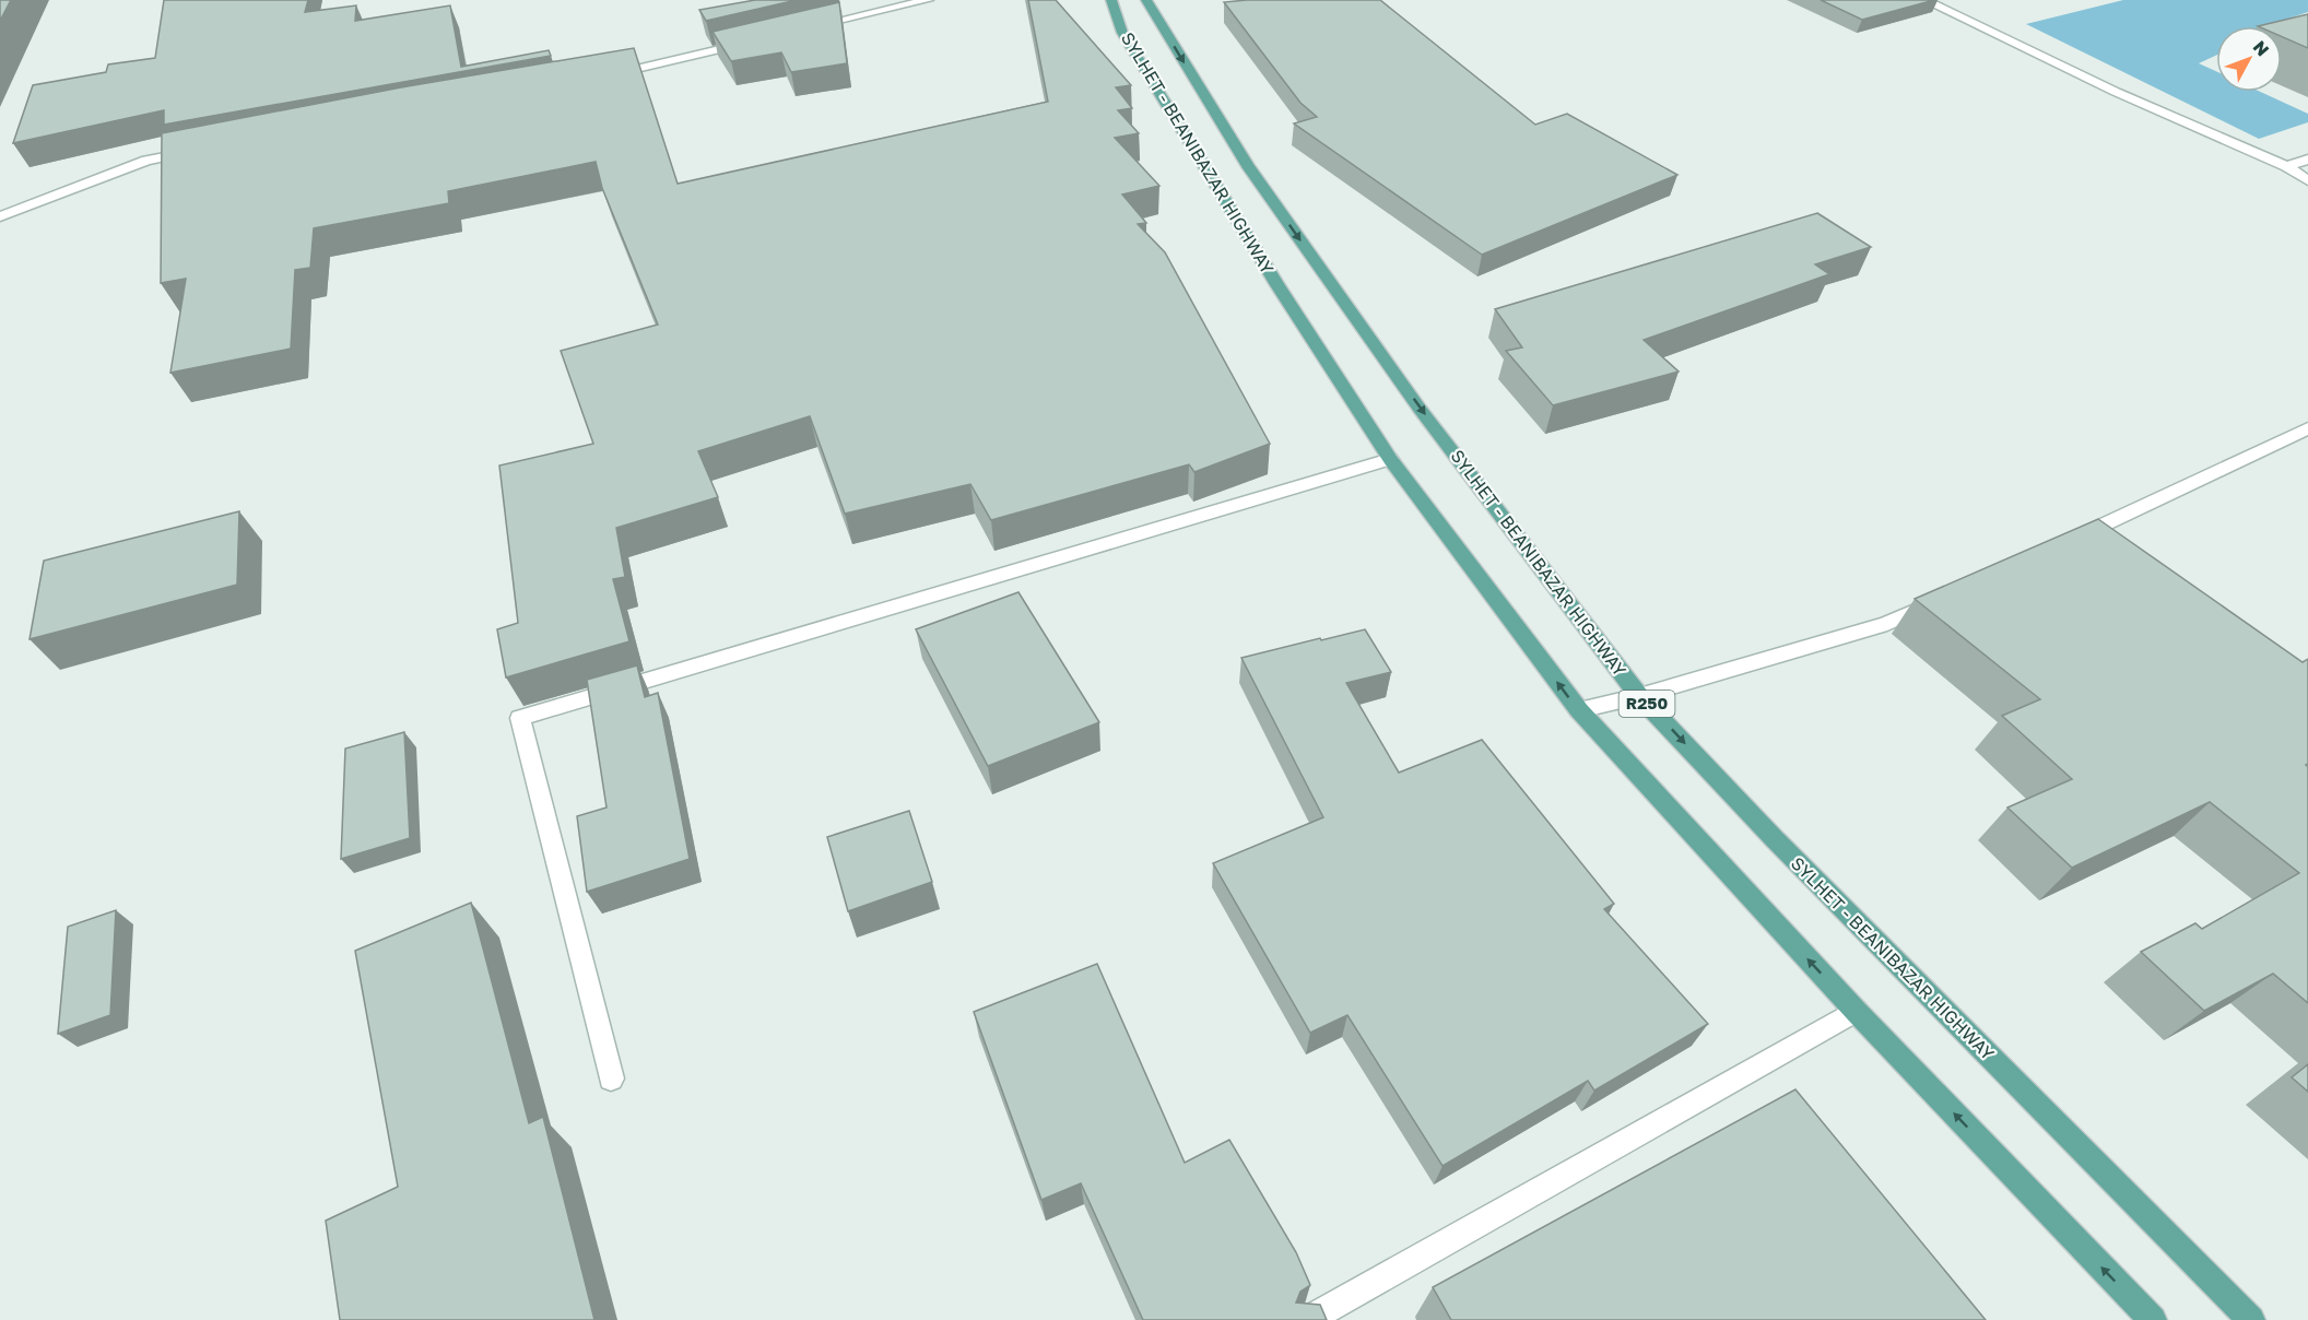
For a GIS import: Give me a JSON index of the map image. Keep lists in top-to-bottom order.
{
  "streets": {
    "main road": ["SYLHET - BEANIBAZAR HIGHWAY", "R250"]
  },
  "north": "top right"
}
